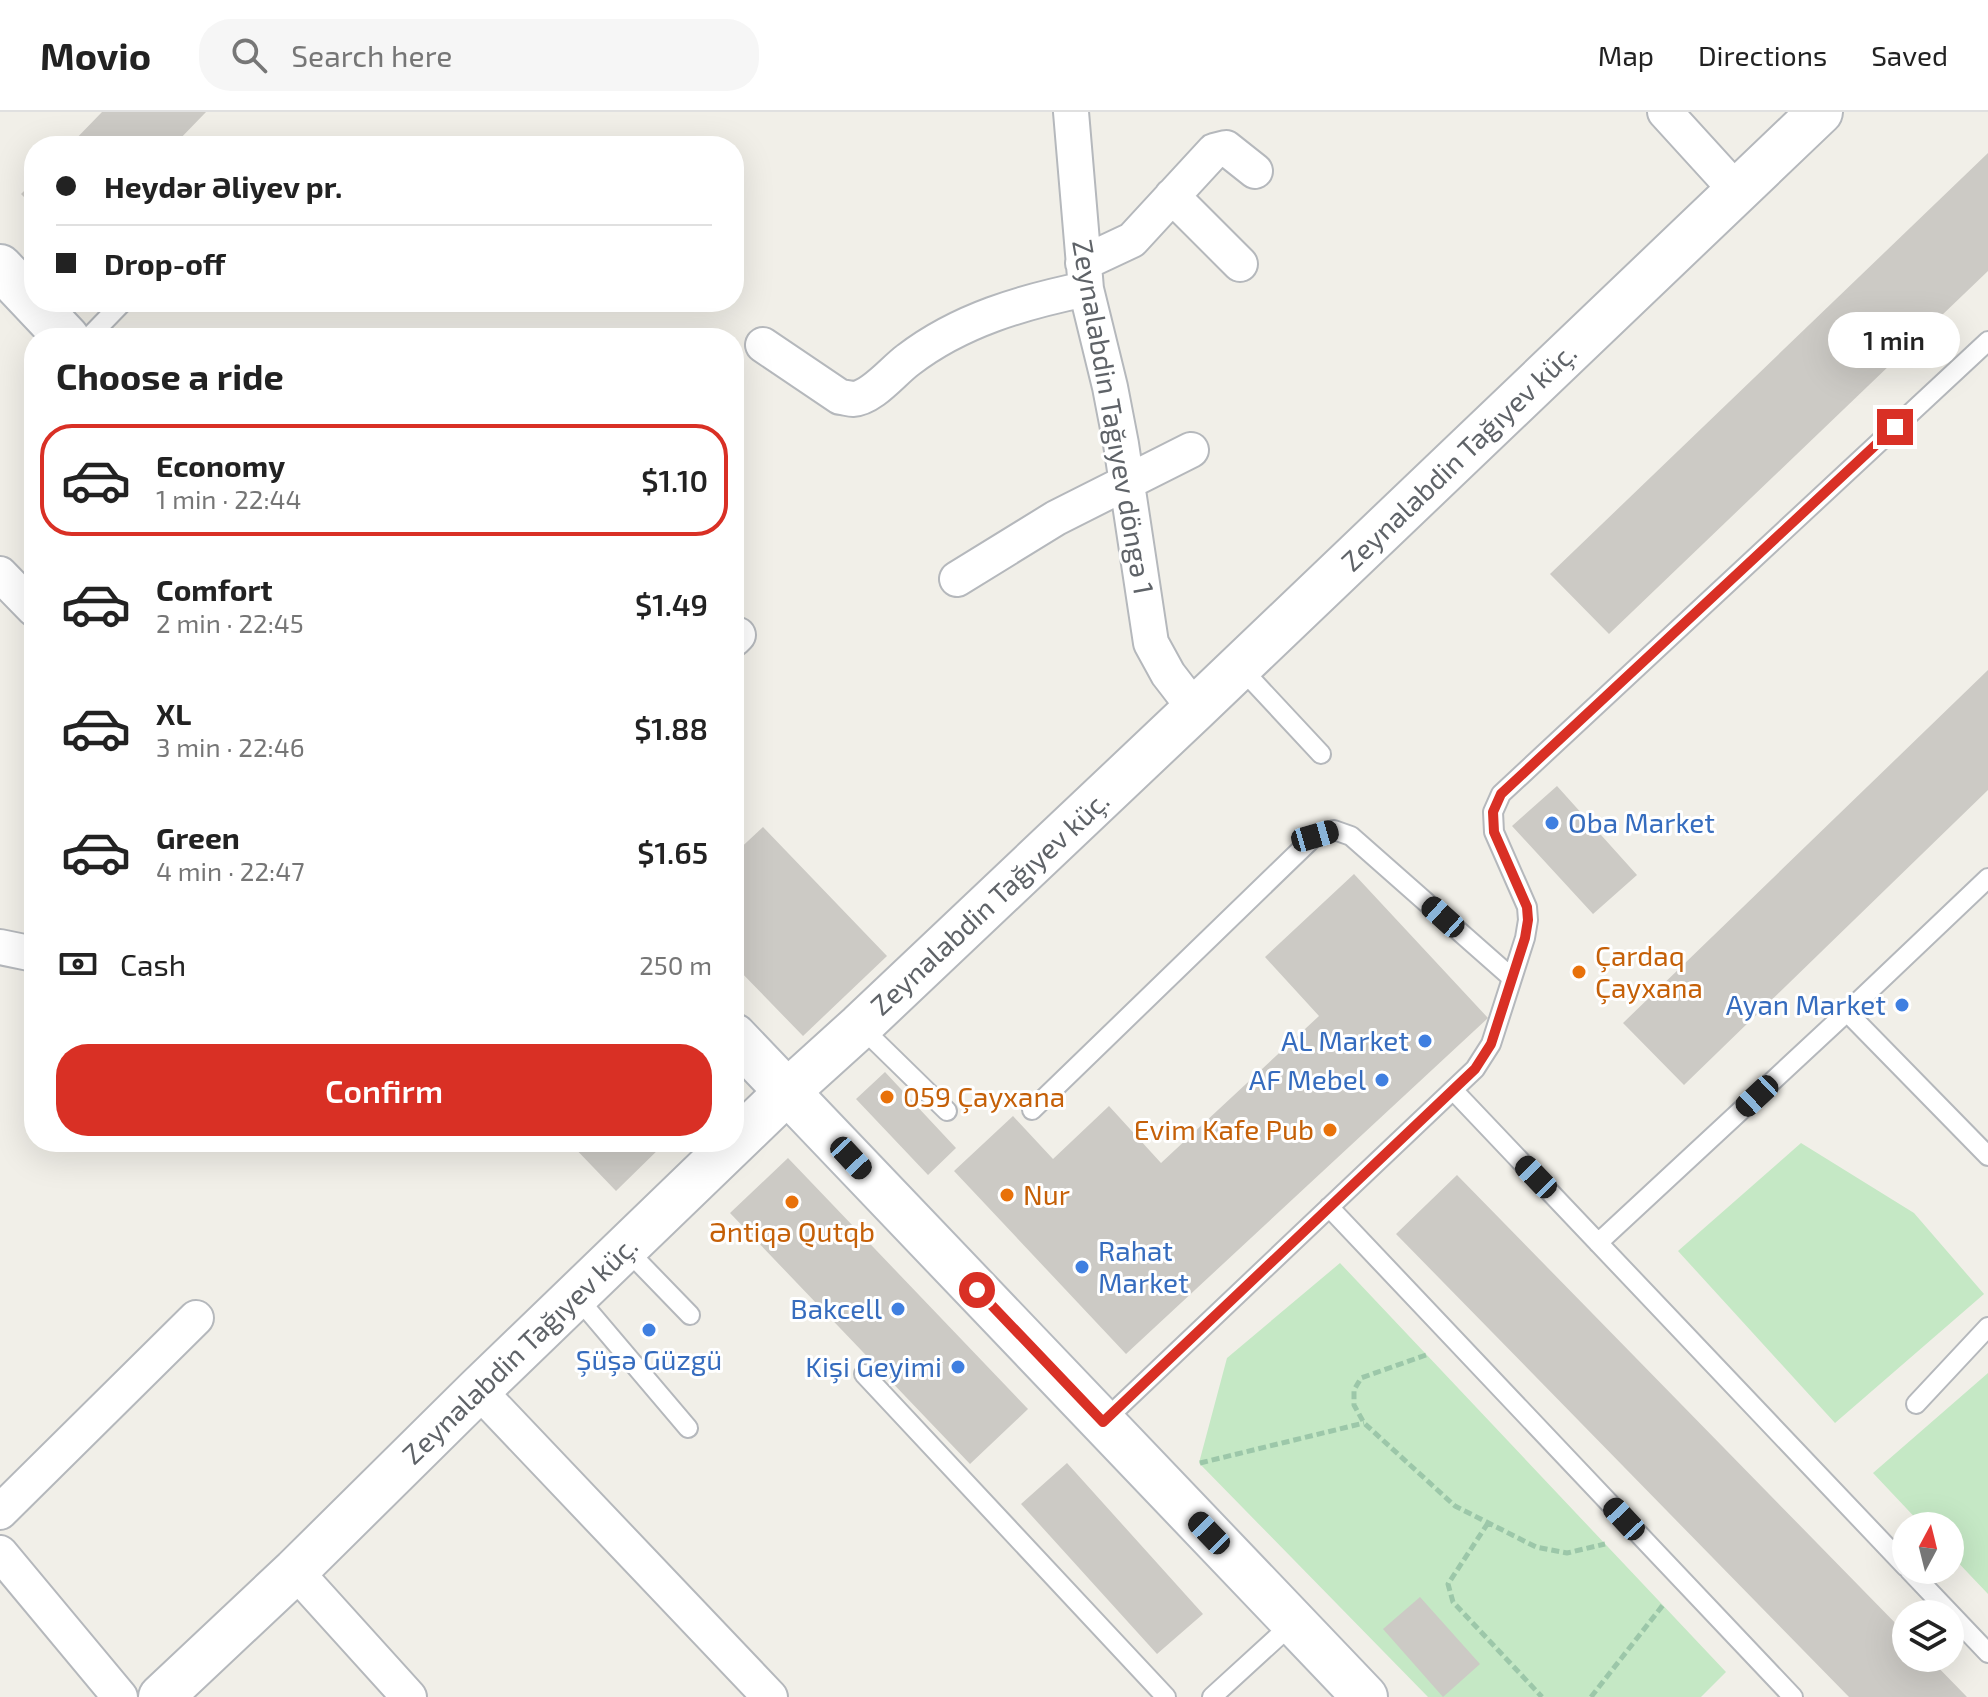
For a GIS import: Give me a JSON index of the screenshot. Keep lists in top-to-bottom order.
{
  "streets": {
    "street": ["Zeynalabdin Tağıyev döngə 1", "Zeynalabdin Tağıyev küç."]
  },
  "crossings": [
    ["Zeynalabdin Tağıyev döngə 1", "Zeynalabdin Tağıyev küç."]
  ],
  "places": [
    "Oba Market",
    "Çardaq Çayxana",
    "Ayan Market",
    "AL Market",
    "AF Mebel",
    "059 Çayxana",
    "Evim Kafe Pub",
    "Nur",
    "Əntiqə Qutqb",
    "Rahat Market",
    "Bakcell",
    "Şüşə Güzgü",
    "Kişi Geyimi"
  ],
  "north": "top",
  "page": {
    "header": "Movio",
    "search": "Search here",
    "nav": ["Map", "Directions", "Saved"],
    "banner": ["Heydər Əliyev pr.", "Drop-off"],
    "bubble": "1 min",
    "heading": "Choose a ride",
    "list": [
      {
        "name": "Economy",
        "note": "1 min · 22:44",
        "value": "$1.10"
      },
      {
        "name": "Comfort",
        "note": "2 min · 22:45",
        "value": "$1.49"
      },
      {
        "name": "XL",
        "note": "3 min · 22:46",
        "value": "$1.88"
      },
      {
        "name": "Green",
        "note": "4 min · 22:47",
        "value": "$1.65"
      }
    ],
    "pay": ["Cash", "250 m"],
    "buttons": "Confirm"
  }
}
